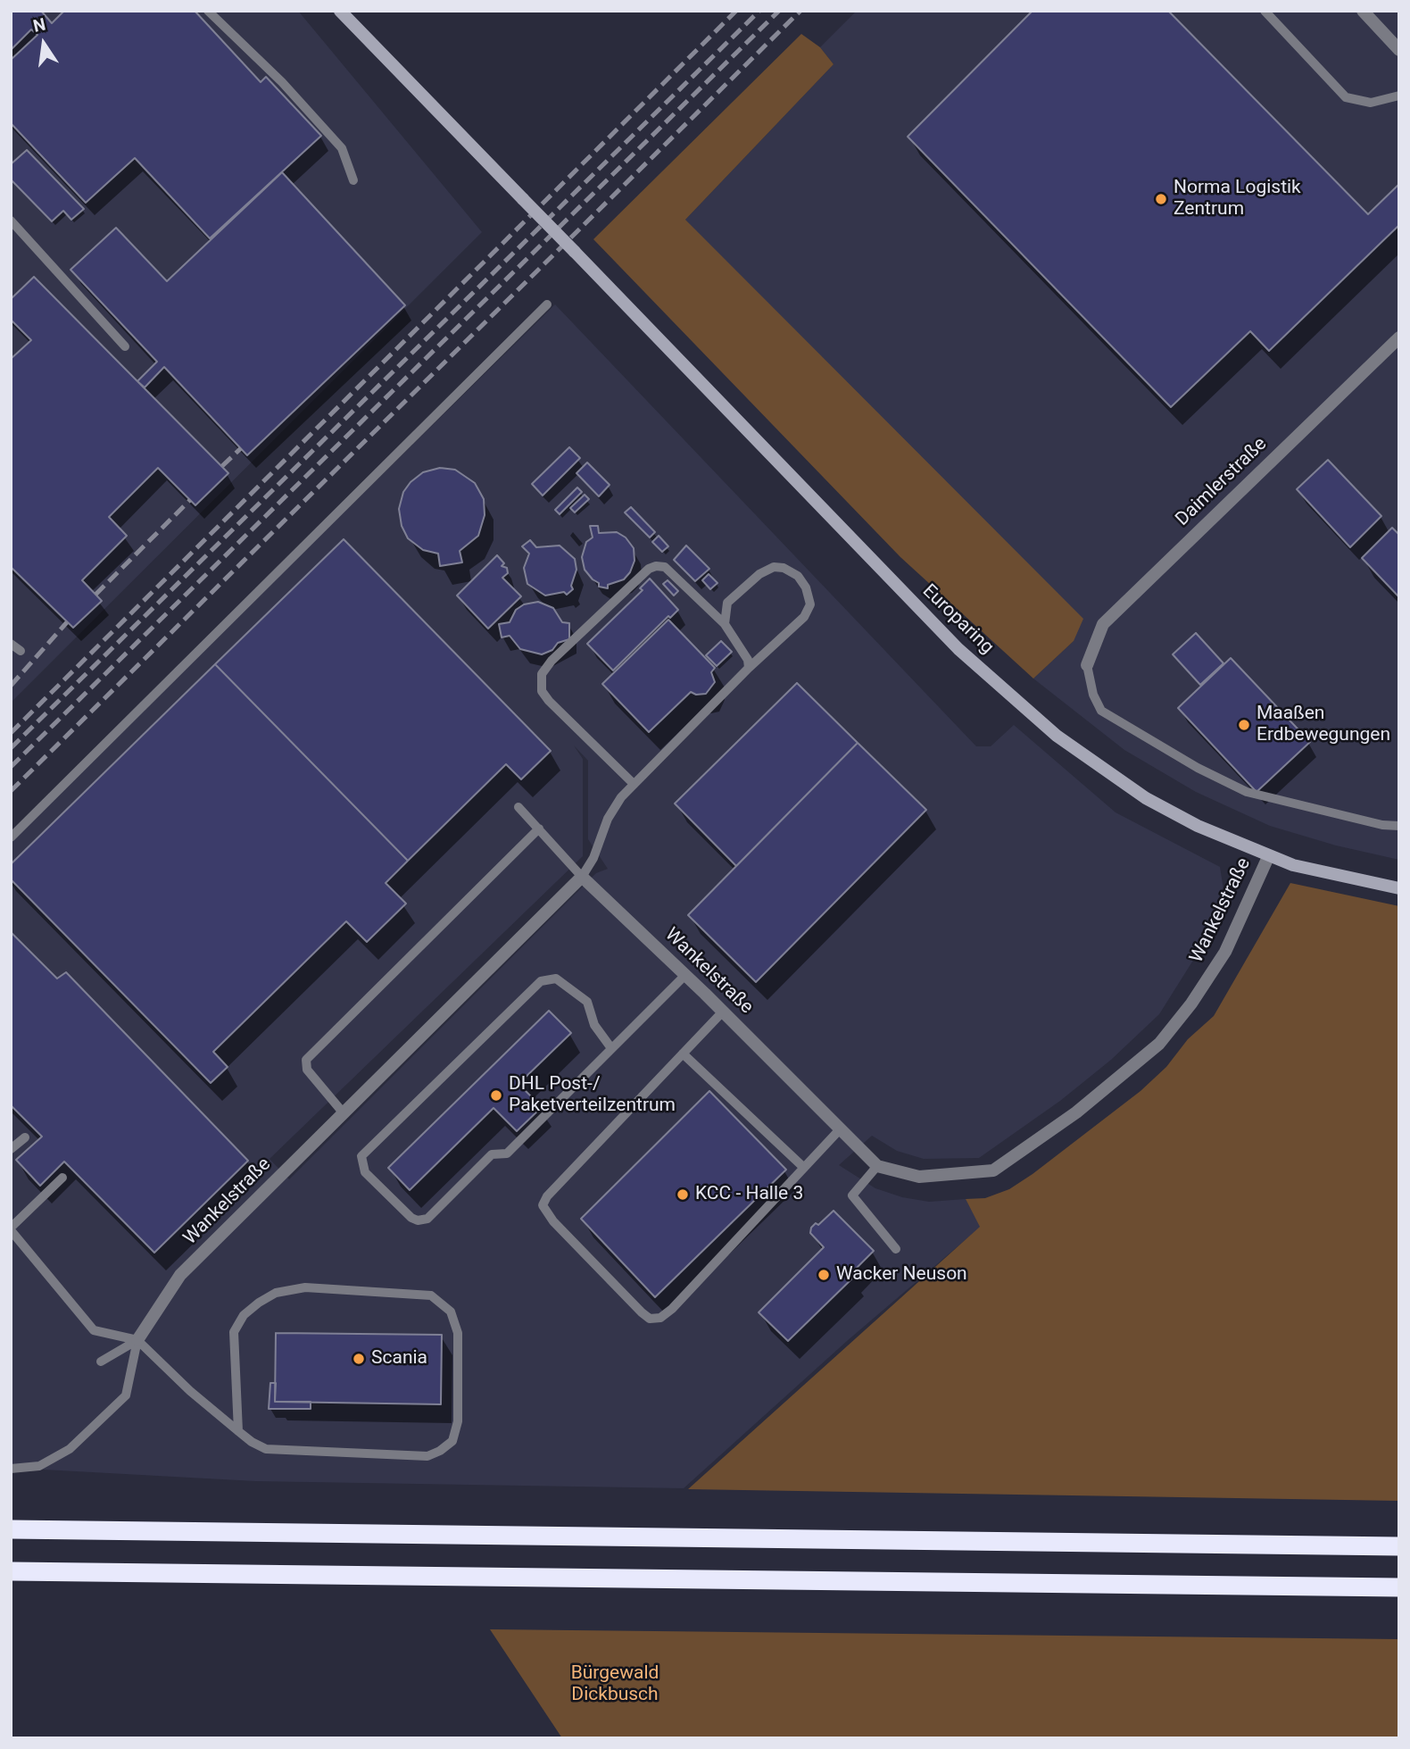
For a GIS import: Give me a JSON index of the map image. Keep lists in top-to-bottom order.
{
  "streets": {
    "street": ["Daimlerstraße", "Europaring", "Wankelstraße"]
  },
  "crossings": [
    ["Europaring", "Wankelstraße"]
  ],
  "parks": ["Bürgewald Dickbusch"],
  "places": [
    "Norma Logistik Zentrum",
    "Maaßen Erdbewegungen",
    "DHL Post-/ Paketverteilzentrum",
    "KCC - Halle 3",
    "Wacker Neuson",
    "Scania"
  ],
  "north": "top"
}
